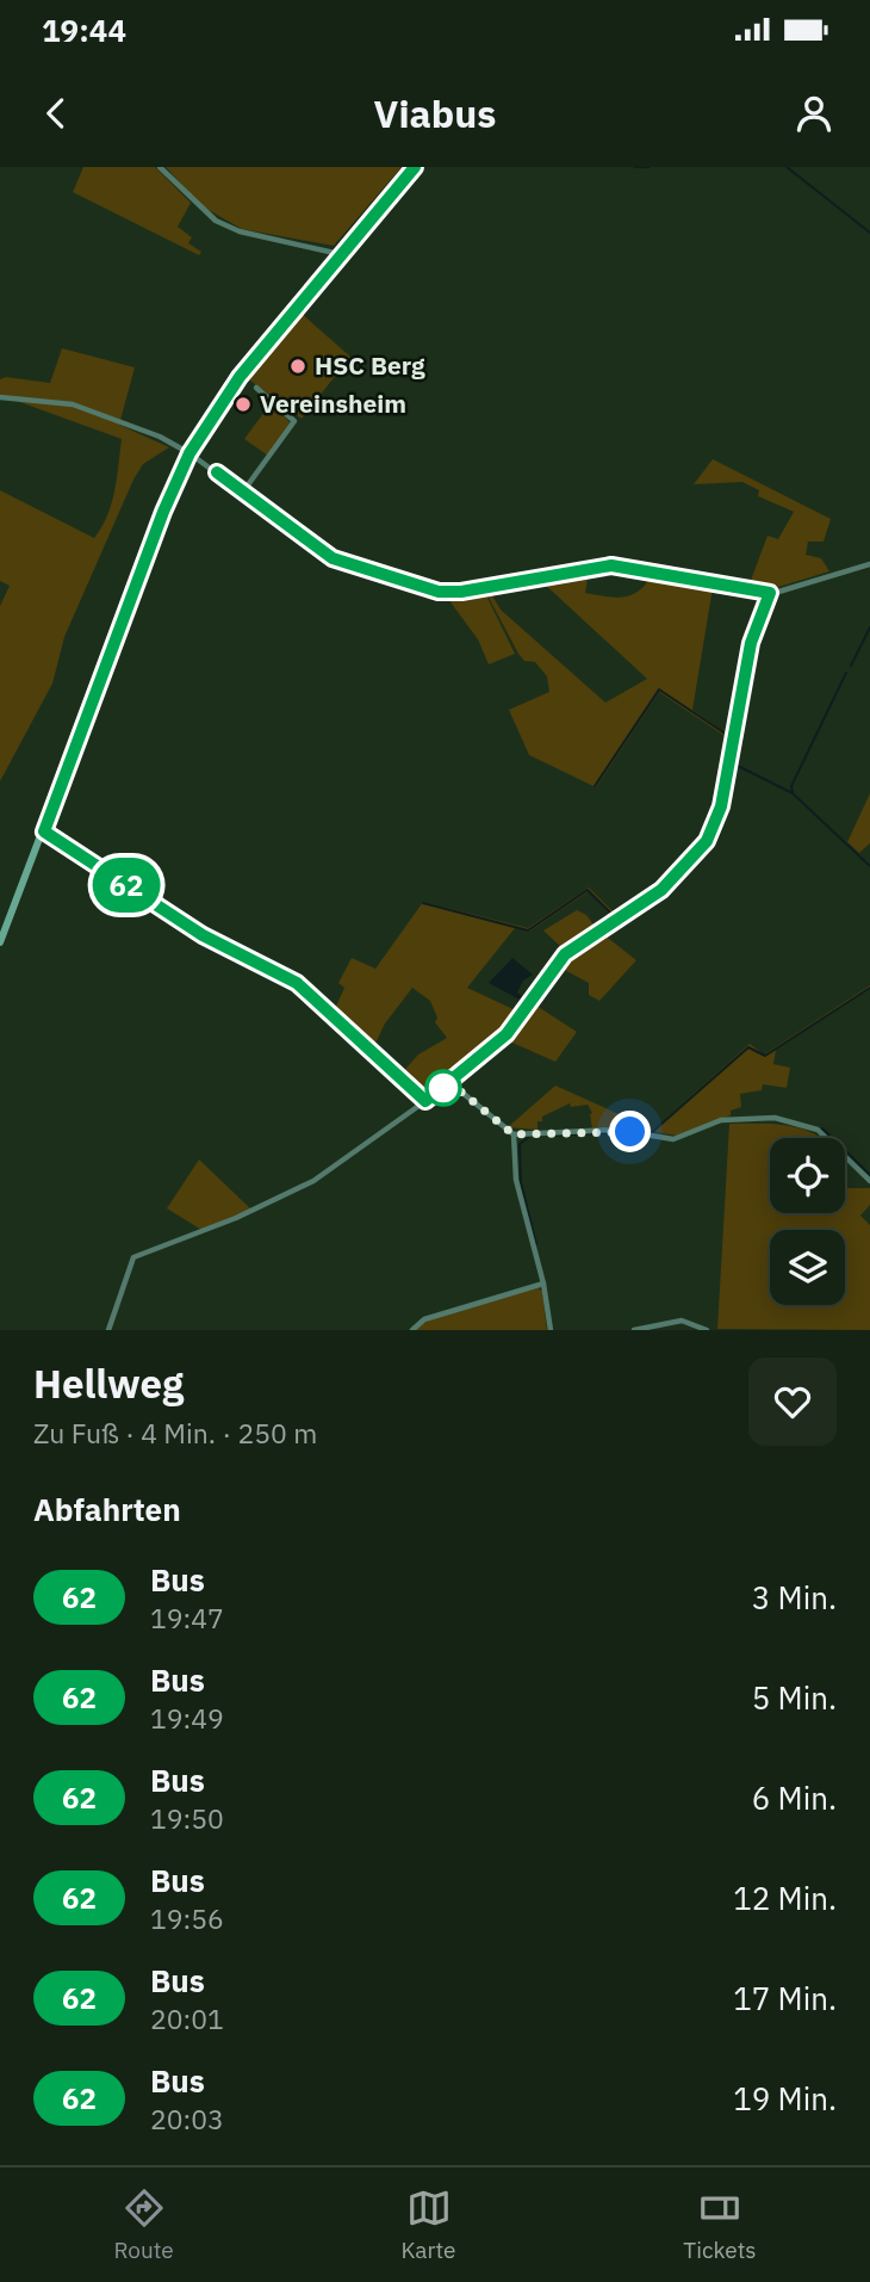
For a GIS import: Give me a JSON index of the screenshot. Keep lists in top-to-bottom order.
{
  "places": ["HSC Berg", "Vereinsheim"],
  "lines": ["bus line 62"],
  "page": {
    "status": "19:44",
    "header": "Viabus",
    "on_map": "62",
    "heading": [
      ["Hellweg", "Zu Fuß · 4 Min. · 250 m"],
      "Abfahrten"
    ],
    "list": [
      {
        "mark": "62",
        "name": "Bus",
        "note": "19:47",
        "value": "3 Min."
      },
      {
        "mark": "62",
        "name": "Bus",
        "note": "19:49",
        "value": "5 Min."
      },
      {
        "mark": "62",
        "name": "Bus",
        "note": "19:50",
        "value": "6 Min."
      },
      {
        "mark": "62",
        "name": "Bus",
        "note": "19:56",
        "value": "12 Min."
      },
      {
        "mark": "62",
        "name": "Bus",
        "note": "20:01",
        "value": "17 Min."
      },
      {
        "mark": "62",
        "name": "Bus",
        "note": "20:03",
        "value": "19 Min."
      }
    ],
    "tabs": ["Route", "Karte", "Tickets"]
  }
}
